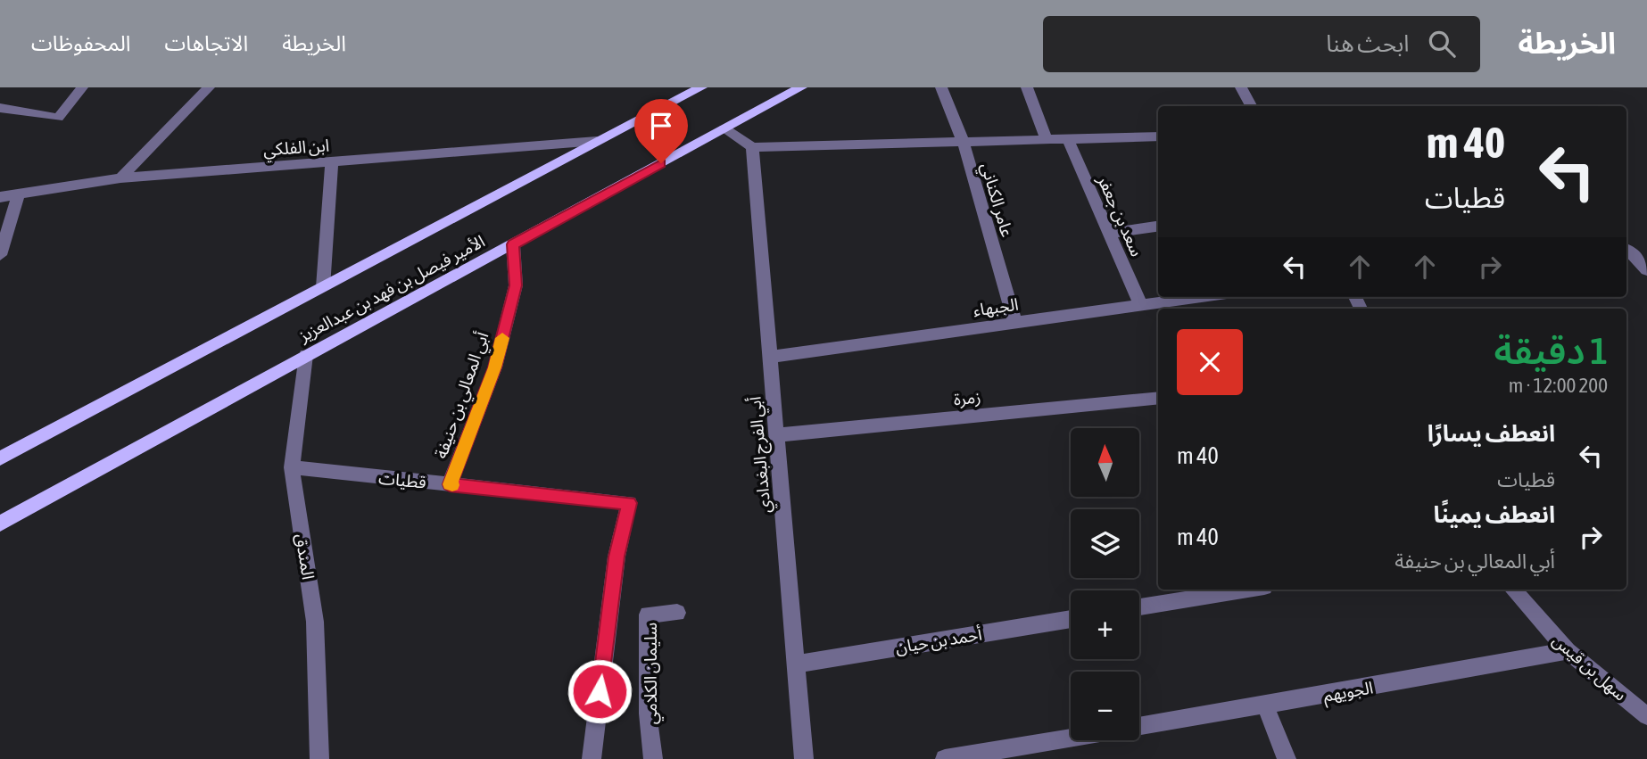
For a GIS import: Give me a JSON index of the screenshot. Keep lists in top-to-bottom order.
{
  "streets": {
    "main road": ["الأمير فيصل بن فهد بن عبدالعزيز"],
    "street": [
      "ابن الفلكي",
      "عامر الكناني",
      "سعد بن جعفر",
      "الجبهاء",
      "أبي المعالي بن حنيفة",
      "زمرة",
      "أبي الفرج البغدادي",
      "قطيات",
      "المندق",
      "أحمد بن حيان",
      "سهل بن قيس",
      "سليمان الكلامي",
      "الجويهم"
    ]
  },
  "crossings": [
    ["ابن الفلكي", "الأمير فيصل بن فهد بن عبدالعزيز"],
    ["عامر الكناني", "الجبهاء"],
    ["سعد بن جعفر", "الجبهاء"],
    ["الأمير فيصل بن فهد بن عبدالعزيز", "أبي المعالي بن حنيفة"],
    ["الأمير فيصل بن فهد بن عبدالعزيز", "المندق"],
    ["الجبهاء", "أبي الفرج البغدادي"],
    ["أبي المعالي بن حنيفة", "قطيات"],
    ["زمرة", "أبي الفرج البغدادي"],
    ["أبي الفرج البغدادي", "أحمد بن حيان"],
    ["قطيات", "المندق"],
    ["سهل بن قيس", "الجويهم"]
  ],
  "north": "top",
  "page": {
    "header": "الخريطة",
    "search": "ابحث هنا",
    "nav": ["الخريطة", "الاتجاهات", "المحفوظات"],
    "turn": ["40 m", "قطيات"],
    "heading": ["1 دقيقة", "200 m · 12:00"],
    "list": [
      {
        "name": "انعطف يسارًا",
        "note": "قطيات",
        "value": "40 m"
      },
      {
        "name": "انعطف يمينًا",
        "note": "أبي المعالي بن حنيفة",
        "value": "40 m"
      }
    ],
    "map_buttons": ["+", "−"]
  }
}
